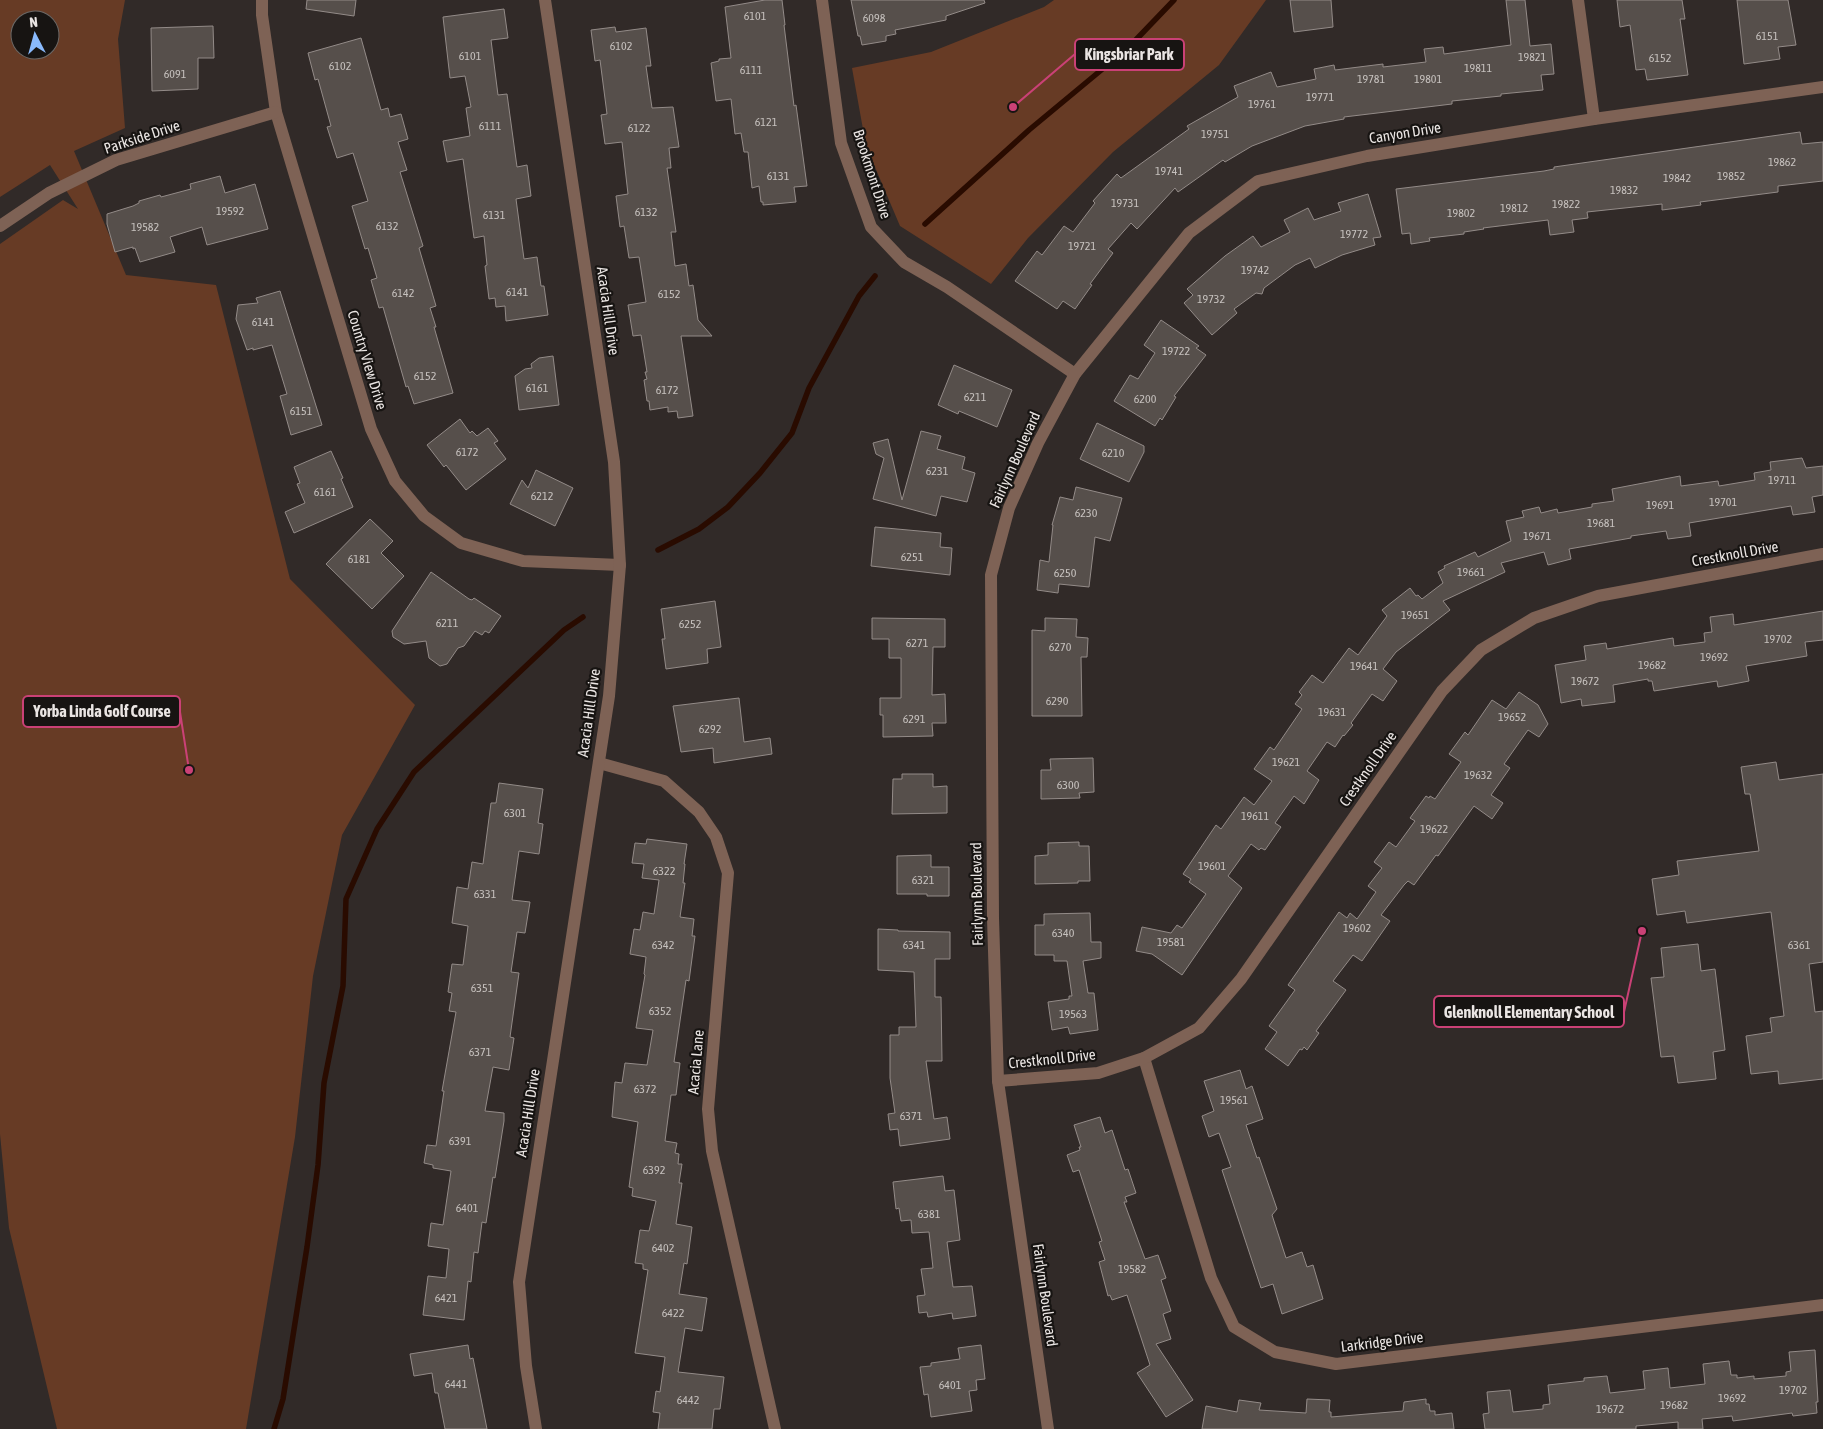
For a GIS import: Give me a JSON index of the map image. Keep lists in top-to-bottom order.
{
  "streets": {
    "street": [
      "Canyon Drive",
      "Parkside Drive",
      "Brookmont Drive",
      "Acacia Hill Drive",
      "Country View Drive",
      "Fairlynn Boulevard",
      "Crestknoll Drive",
      "Acacia Lane",
      "Larkridge Drive"
    ]
  },
  "crossings": [
    ["Canyon Drive", "Brookmont Drive"],
    ["Canyon Drive", "Fairlynn Boulevard"],
    ["Parkside Drive", "Country View Drive"],
    ["Brookmont Drive", "Fairlynn Boulevard"],
    ["Acacia Hill Drive", "Country View Drive"],
    ["Acacia Hill Drive", "Acacia Lane"],
    ["Fairlynn Boulevard", "Crestknoll Drive"],
    ["Crestknoll Drive", "Larkridge Drive"]
  ],
  "places": ["Kingsbriar Park", "Yorba Linda Golf Course", "Glenknoll Elementary School"],
  "house_numbers": [
    "6101",
    "6098",
    "6151",
    "6102",
    "6101",
    "19821",
    "6152",
    "6102",
    "19811",
    "6111",
    "6091",
    "19781",
    "19801",
    "19771",
    "19761",
    "6121",
    "6111",
    "6122",
    "19751",
    "19862",
    "19741",
    "6131",
    "19852",
    "19842",
    "19832",
    "19731",
    "19822",
    "19812",
    "19592",
    "6132",
    "19802",
    "6131",
    "6132",
    "19582",
    "19772",
    "19721",
    "19742",
    "6141",
    "6142",
    "6152",
    "19732",
    "6141",
    "19722",
    "6152",
    "6161",
    "6172",
    "6211",
    "6200",
    "6151",
    "6172",
    "6210",
    "6231",
    "19711",
    "6161",
    "6212",
    "19701",
    "19691",
    "6230",
    "19681",
    "19671",
    "6251",
    "6181",
    "19661",
    "6250",
    "19651",
    "6211",
    "6252",
    "19702",
    "6271",
    "6270",
    "19692",
    "19682",
    "19641",
    "19672",
    "6290",
    "19631",
    "19652",
    "6291",
    "6292",
    "19621",
    "19632",
    "6300",
    "6301",
    "19611",
    "19622",
    "19601",
    "6322",
    "6321",
    "6331",
    "19602",
    "6340",
    "19581",
    "6342",
    "6341",
    "6361",
    "6351",
    "6352",
    "19563",
    "6371",
    "6372",
    "19561",
    "6371",
    "6391",
    "6392",
    "6401",
    "6381",
    "6402",
    "19582",
    "6421",
    "6422",
    "6441",
    "6401",
    "19702",
    "19692",
    "6442",
    "19682",
    "19672"
  ],
  "north": "top"
}
